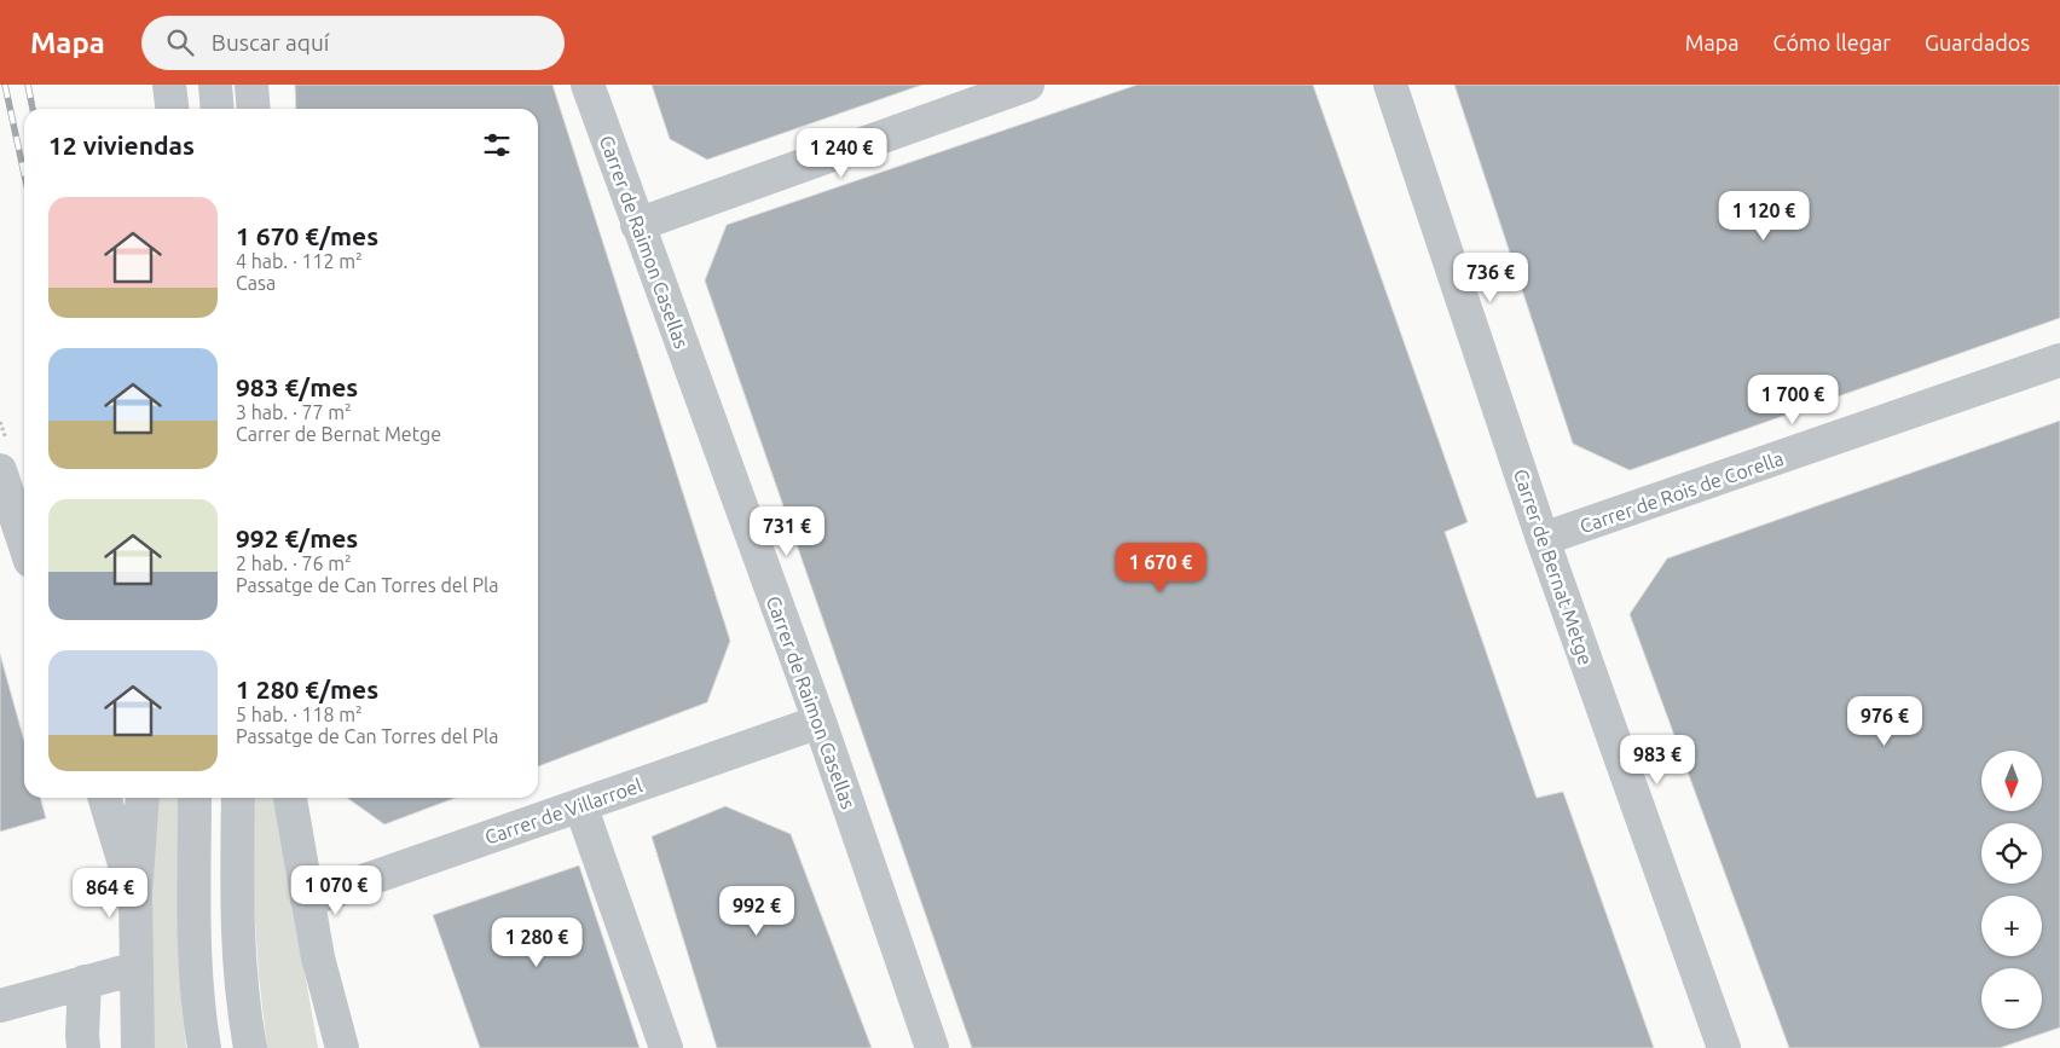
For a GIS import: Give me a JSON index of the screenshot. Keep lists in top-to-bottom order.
{
  "streets": {
    "street": [
      "Carrer de Raimon Casellas",
      "Carrer de Rois de Corella",
      "Carrer de Bernat Metge",
      "Carrer de Villarroel"
    ]
  },
  "crossings": [
    ["Carrer de Raimon Casellas", "Carrer de Villarroel"],
    ["Carrer de Rois de Corella", "Carrer de Bernat Metge"]
  ],
  "north": "bottom",
  "page": {
    "header": "Mapa",
    "search": "Buscar aquí",
    "nav": ["Mapa", "Cómo llegar", "Guardados"],
    "heading": "12 viviendas",
    "price": [
      "1 240 €",
      "1 120 €",
      "736 €",
      "1 700 €",
      "731 €",
      "1 670 €",
      "976 €",
      "983 €",
      "1 070 €",
      "864 €",
      "992 €",
      "1 280 €"
    ],
    "list": [
      {
        "name": "1 670 €/mes",
        "note": "4 hab. · 112 m² · Casa"
      },
      {
        "name": "983 €/mes",
        "note": "3 hab. · 77 m² · Carrer de Bernat Metge"
      },
      {
        "name": "992 €/mes",
        "note": "2 hab. · 76 m² · Passatge de Can Torres del Pla"
      },
      {
        "name": "1 280 €/mes",
        "note": "5 hab. · 118 m² · Passatge de Can Torres del Pla"
      }
    ],
    "map_buttons": ["+", "−"]
  }
}
